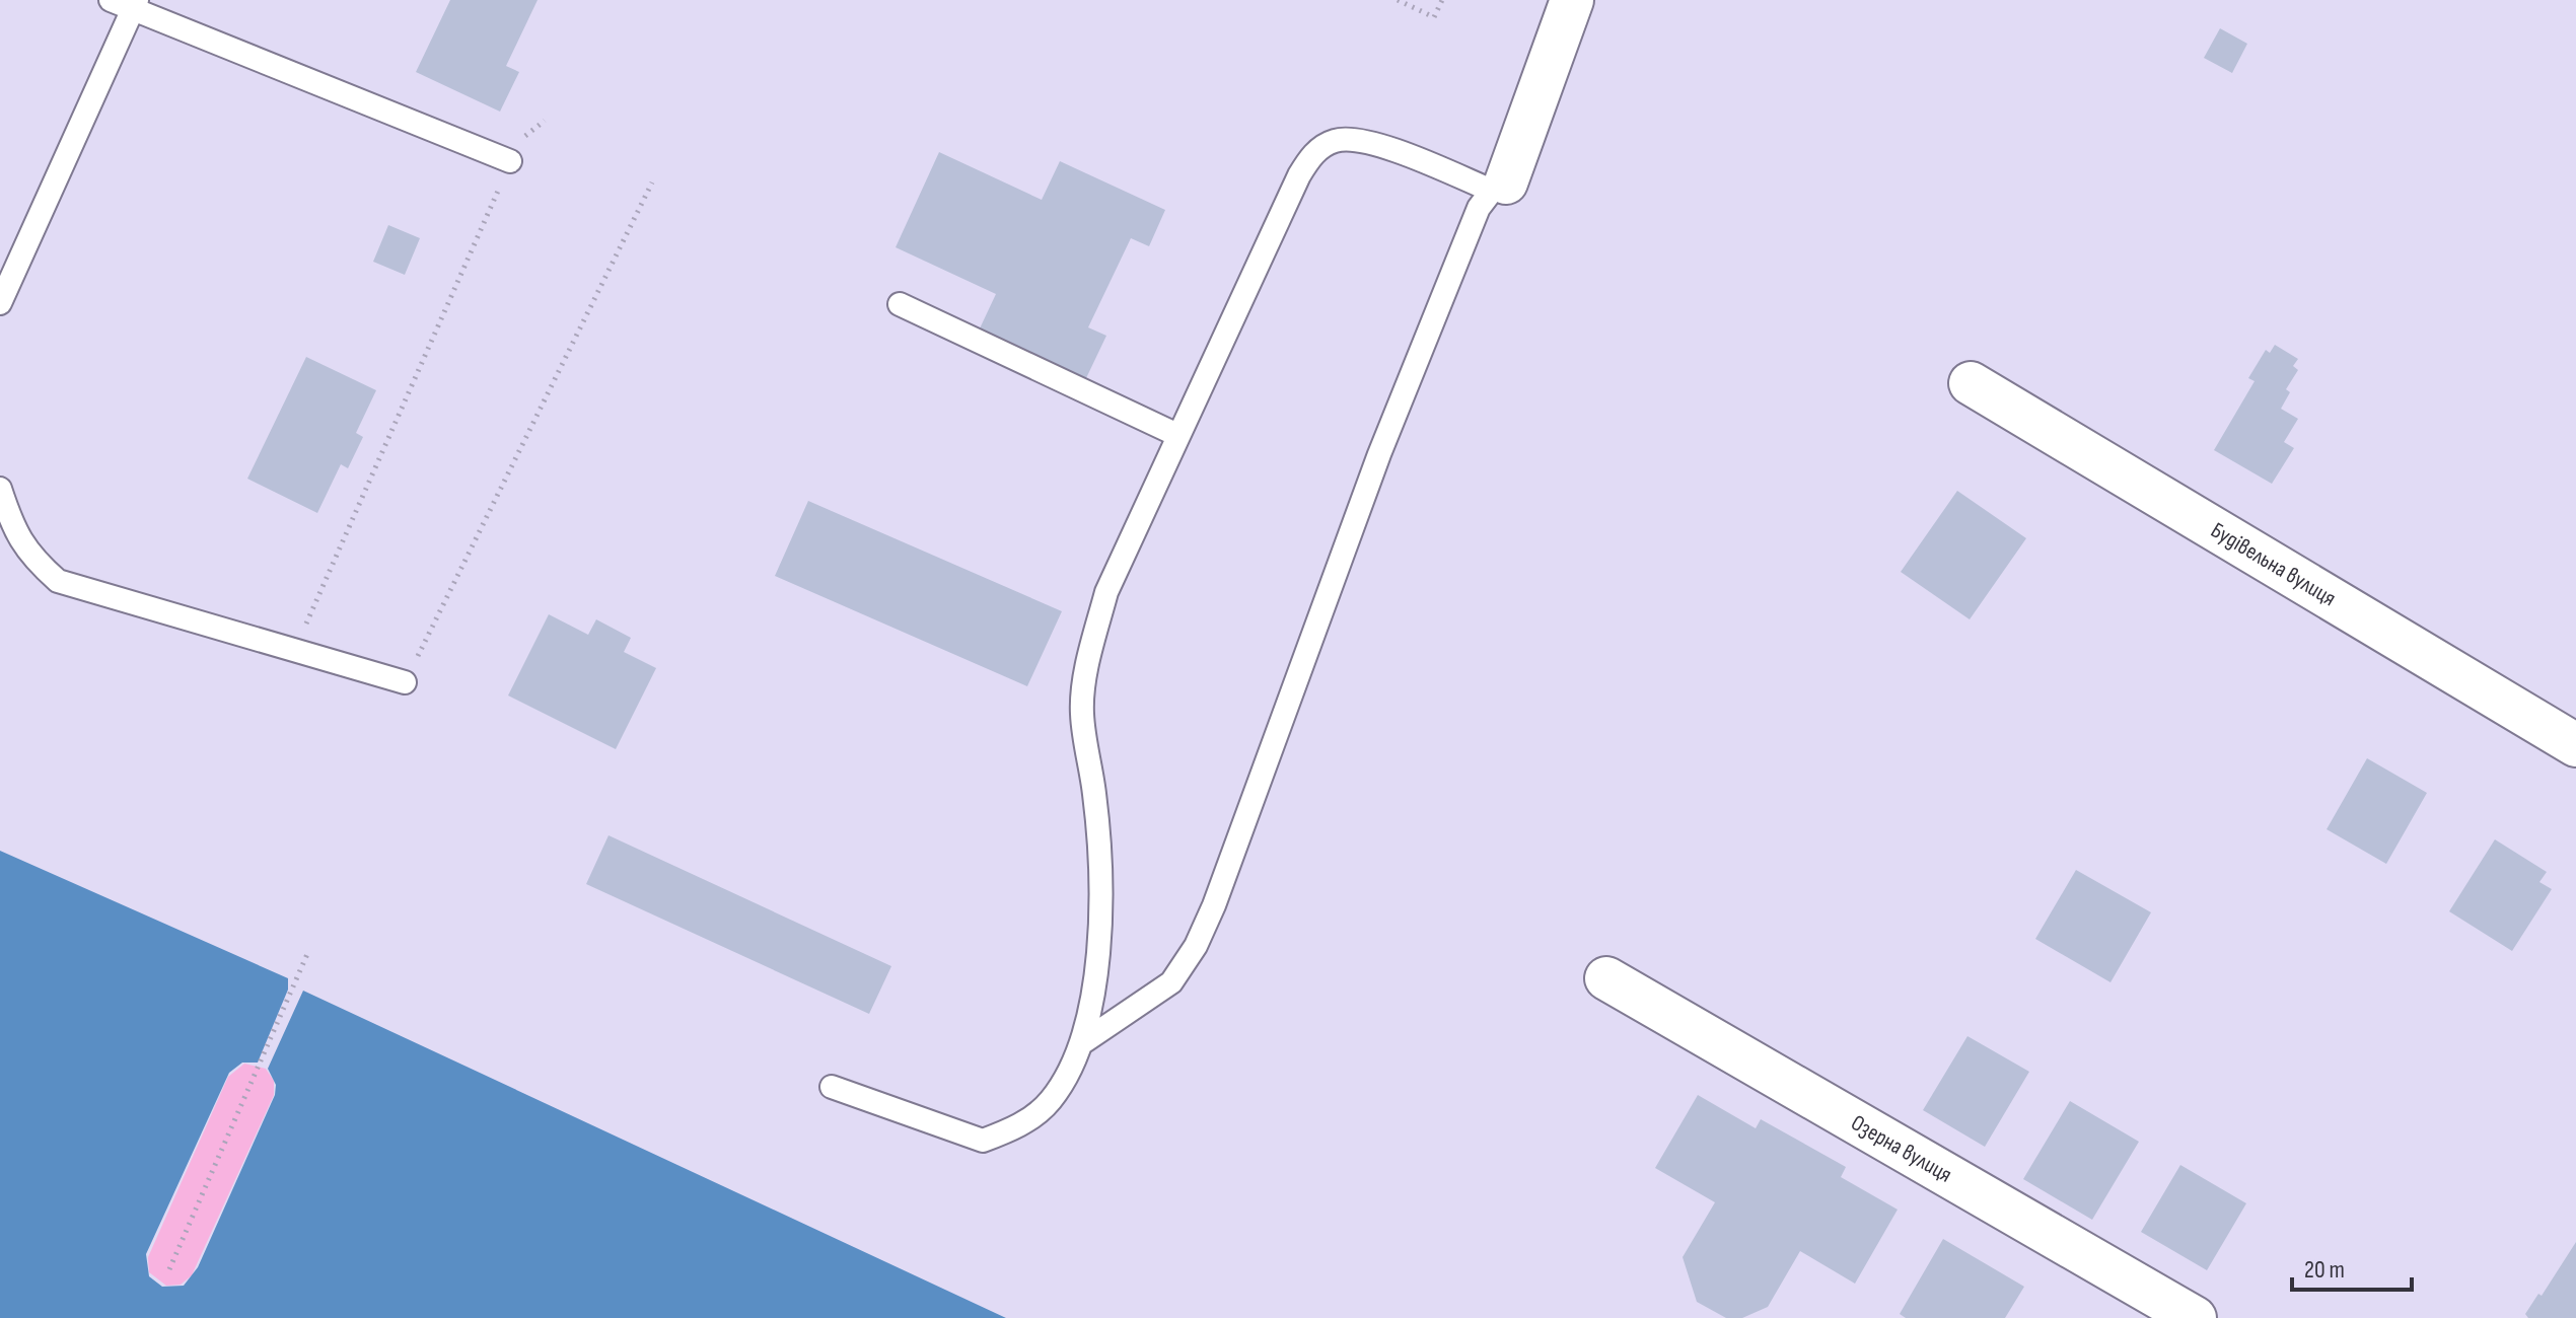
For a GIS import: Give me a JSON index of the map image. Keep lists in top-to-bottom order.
{
  "streets": {
    "street": ["Будівельна вулиця", "Озерна вулиця"]
  },
  "scale_bar": "20 m"
}
